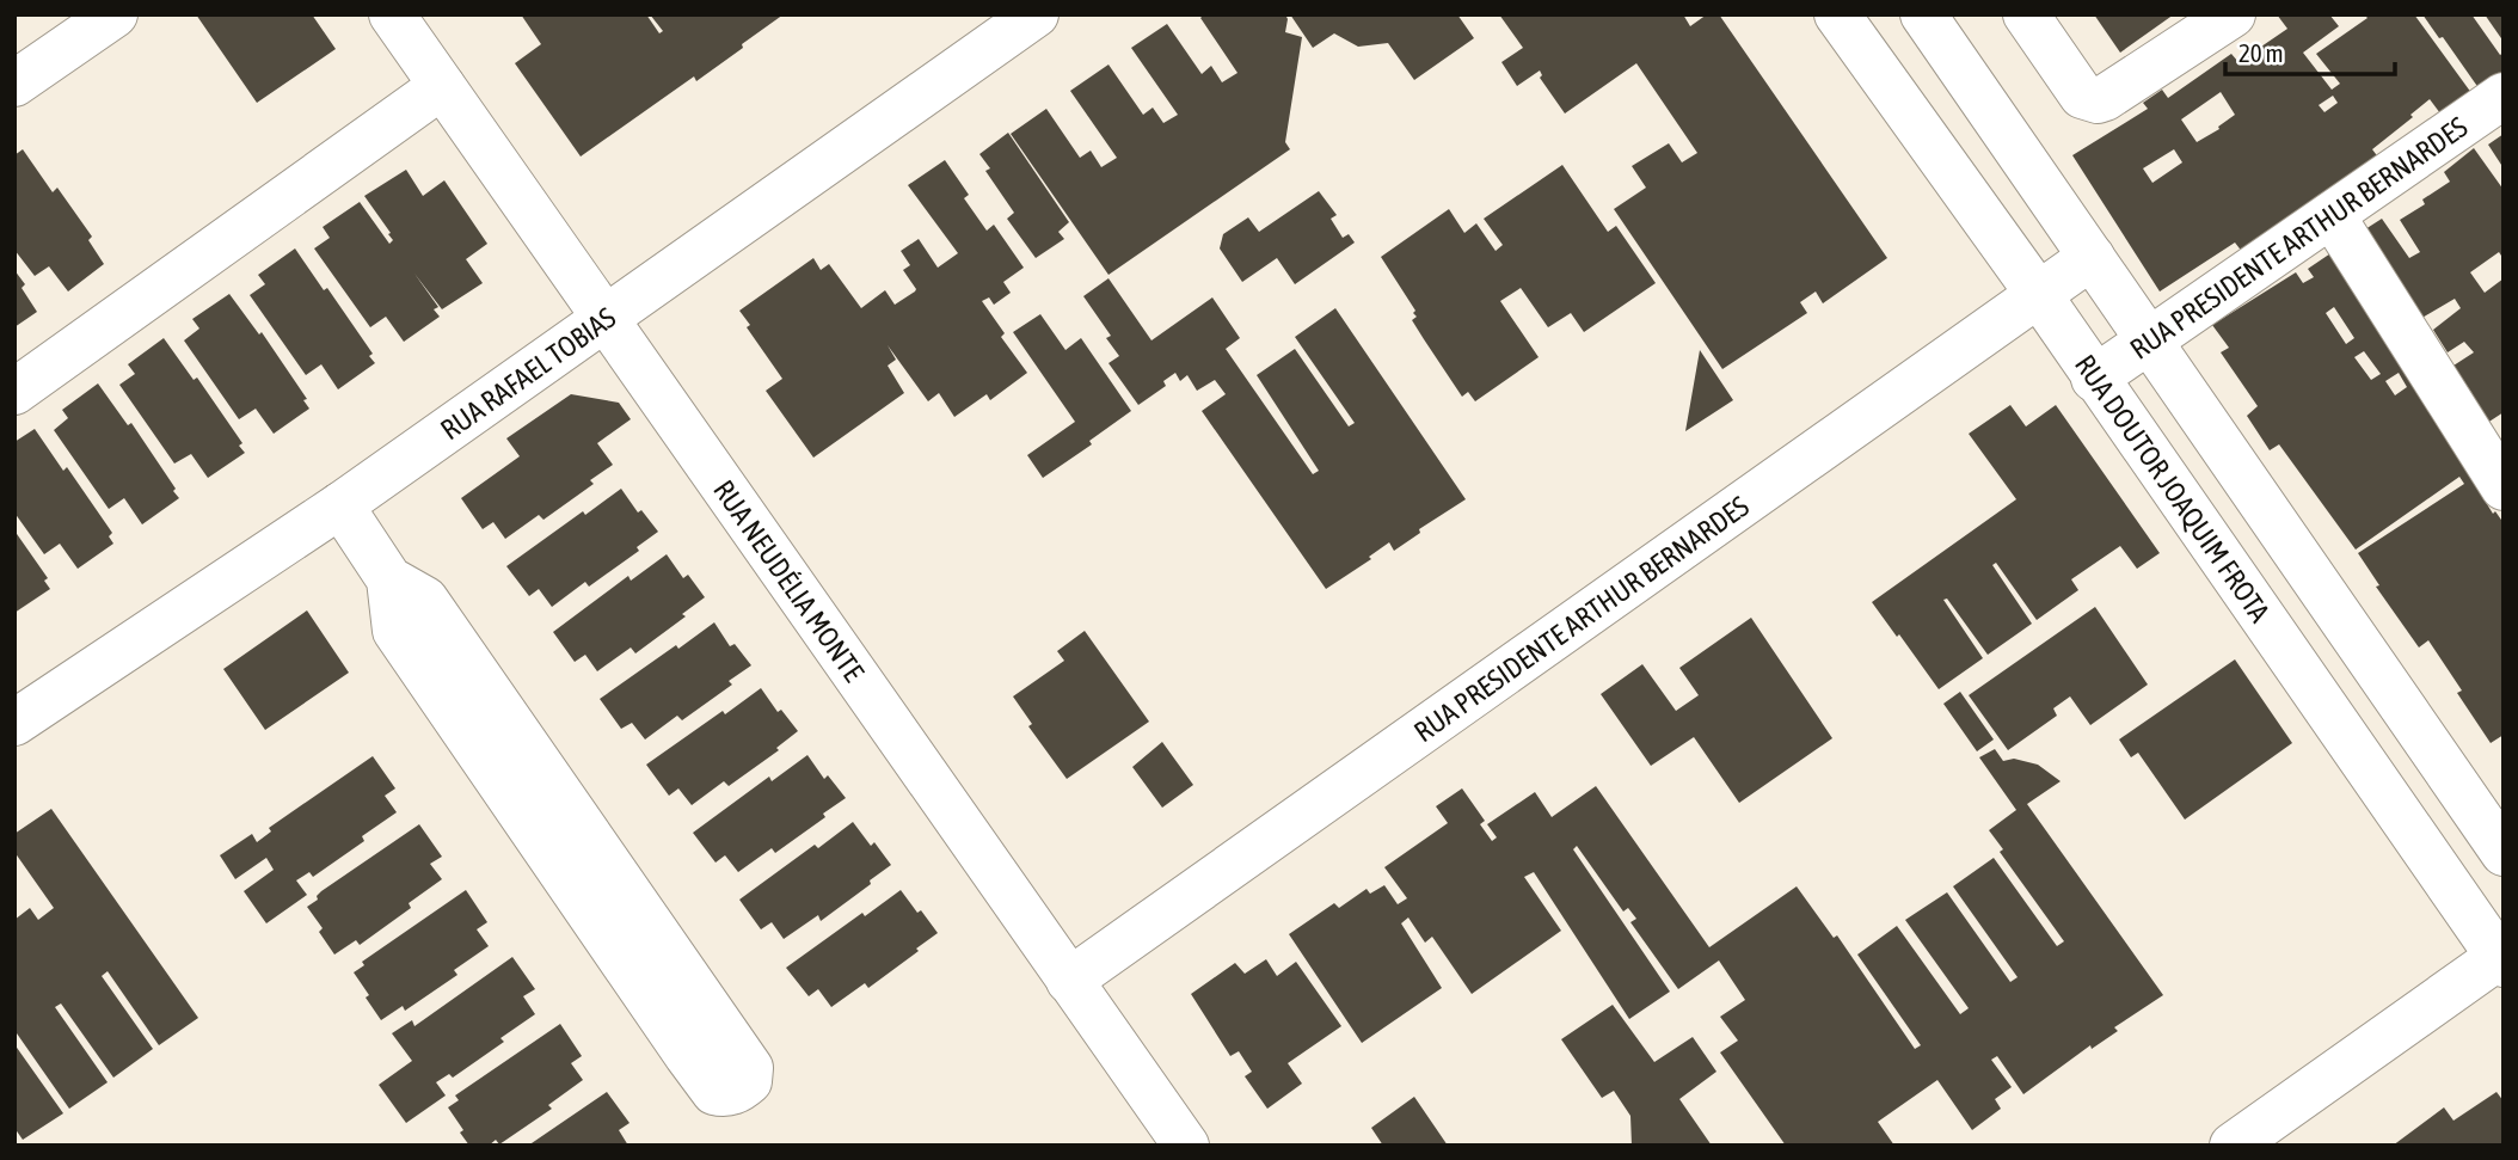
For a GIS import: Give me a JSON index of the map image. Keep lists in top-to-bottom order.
{
  "streets": {
    "street": [
      "RUA PRESIDENTE ARTHUR BERNARDES",
      "RUA RAFAEL TOBIAS",
      "RUA DOUTOR JOAQUIM FROTA",
      "RUA NEUDÉLIA MONTE"
    ]
  },
  "crossings": [
    ["RUA PRESIDENTE ARTHUR BERNARDES", "RUA DOUTOR JOAQUIM FROTA"],
    ["RUA PRESIDENTE ARTHUR BERNARDES", "RUA NEUDÉLIA MONTE"],
    ["RUA RAFAEL TOBIAS", "RUA NEUDÉLIA MONTE"]
  ],
  "scale_bar": "20 m"
}
